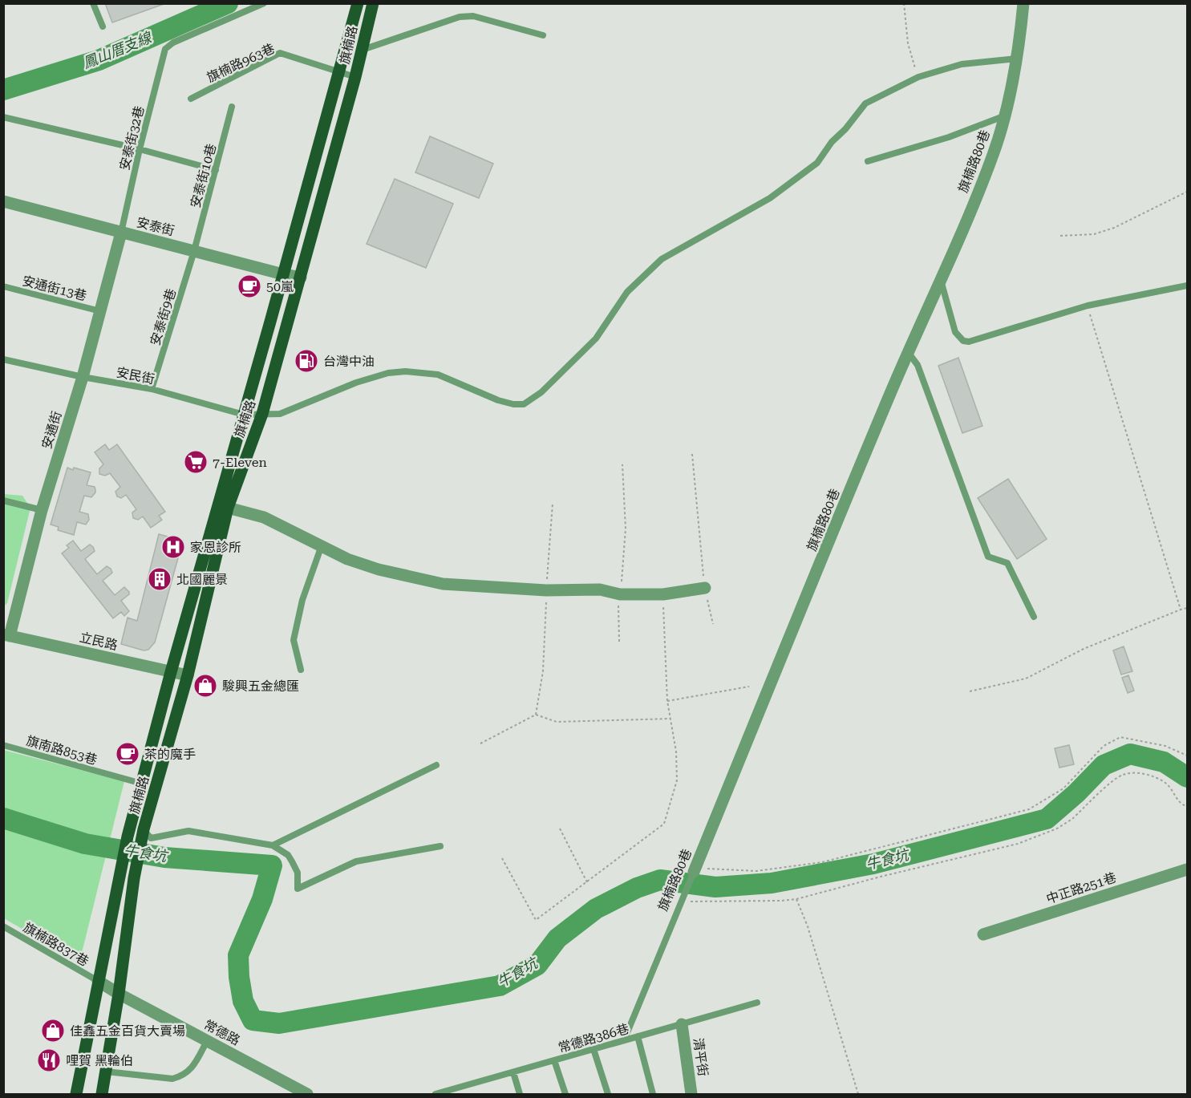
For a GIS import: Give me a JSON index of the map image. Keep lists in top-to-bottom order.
{
  "streets": {
    "main road": ["旗楠路"],
    "street": [
      "旗楠路80巷",
      "安泰街",
      "安通街",
      "立民路",
      "中正路251巷",
      "常德路",
      "清平街"
    ],
    "lane": [
      "旗楠路963巷",
      "安泰街32巷",
      "安泰街10巷",
      "安通街13巷",
      "安泰街9巷",
      "安民街",
      "旗南路853巷",
      "旗楠路837巷",
      "常德路386巷"
    ]
  },
  "crossings": [
    ["旗楠路", "旗楠路963巷"],
    ["旗楠路", "安泰街"],
    ["旗楠路", "安民街"],
    ["旗楠路", "立民路"],
    ["旗楠路", "旗南路853巷"],
    ["旗楠路", "旗楠路837巷"],
    ["旗楠路", "常德路"],
    ["安泰街32巷", "安泰街"],
    ["安泰街32巷", "安通街"],
    ["旗楠路80巷", "常德路386巷"],
    ["安泰街10巷", "安泰街"],
    ["安泰街10巷", "安泰街9巷"],
    ["安泰街", "安泰街9巷"],
    ["安泰街", "安通街"],
    ["安通街13巷", "安通街"],
    ["安泰街9巷", "安民街"],
    ["安民街", "安通街"],
    ["安通街", "立民路"],
    ["旗楠路837巷", "常德路"],
    ["常德路386巷", "清平街"]
  ],
  "water": ["鳳山厝支線", "牛食坑"],
  "places": {
    "cafe": ["50嵐", "茶的魔手"],
    "fuel station": ["台灣中油"],
    "supermarket": ["7-Eleven"],
    "hospital": ["家恩診所"],
    "building": ["北國麗景"],
    "shop": ["駿興五金總匯", "佳鑫五金百貨大賣場"],
    "restaurant": ["哩賀 黑輪伯"]
  }
}
